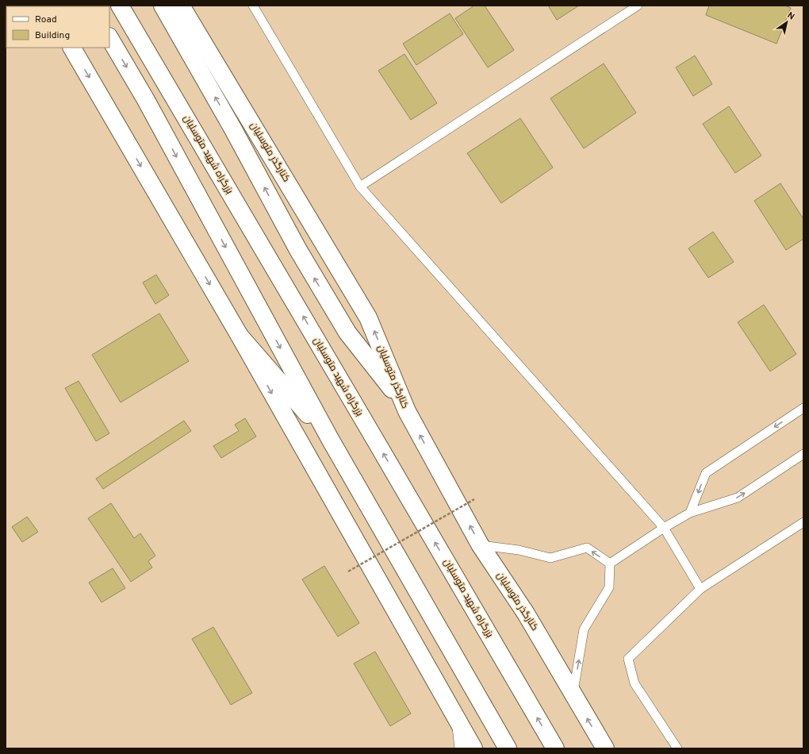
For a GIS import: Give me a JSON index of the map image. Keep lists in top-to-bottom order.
{
  "streets": {
    "main road": ["کنارگذر متوسلیان", "بزرگراه شهید متوسلیان"]
  },
  "legend": ["Road", "Building"],
  "north": "top right"
}
